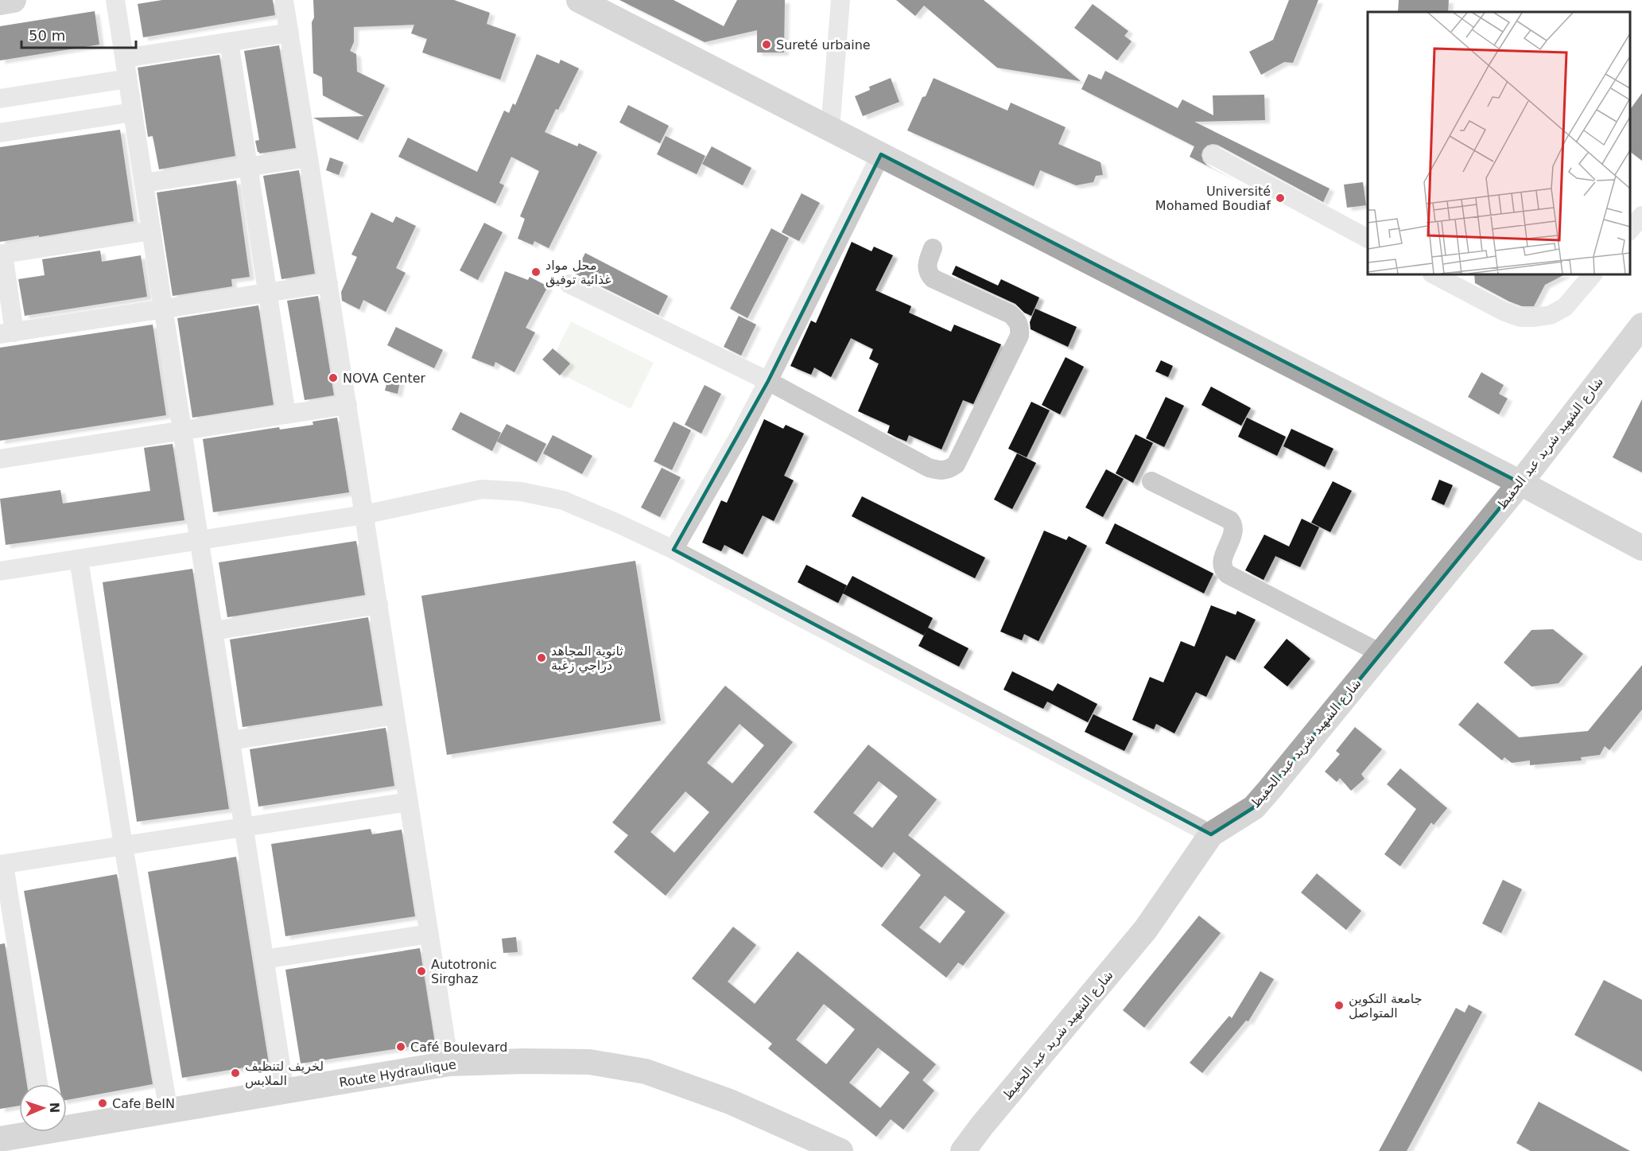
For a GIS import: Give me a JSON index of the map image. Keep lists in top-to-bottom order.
{
  "streets": {
    "main road": ["شارع الشهيد شريد عبد الحفيظ", "Route Hydraulique"]
  },
  "places": [
    "Sureté urbaine",
    "Université Mohamed Boudiaf",
    "محل مواد غذائية توفيق",
    "NOVA Center",
    "ثانوية المجاهد دراجي زغبة",
    "Autotronic Sirghaz",
    "جامعة التكوين المتواصل",
    "Café Boulevard",
    "لخريف لتنظيف الملابس",
    "Cafe BeIN"
  ],
  "scale_bar": "50 m",
  "north": "right"
}
